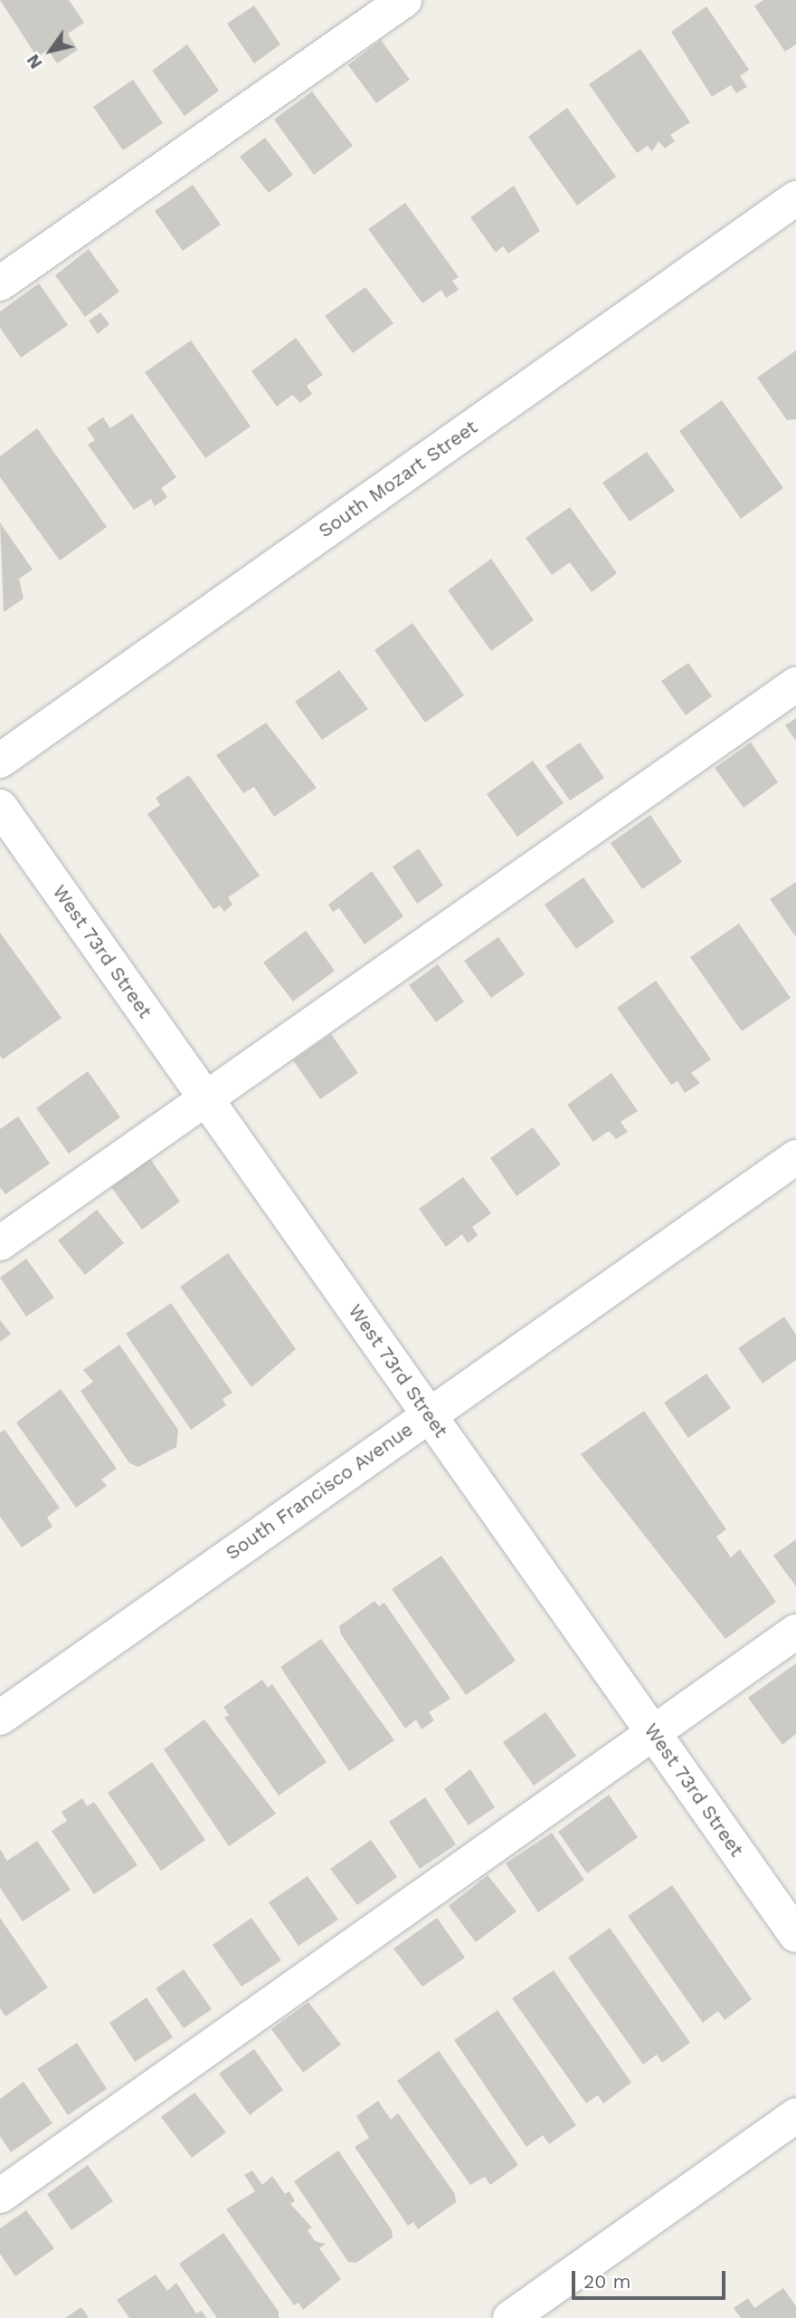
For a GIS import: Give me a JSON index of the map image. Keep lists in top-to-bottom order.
{
  "streets": {
    "street": ["South Mozart Street", "West 73rd Street", "South Francisco Avenue"]
  },
  "crossings": [
    ["West 73rd Street", "South Francisco Avenue"]
  ],
  "scale_bar": "20 m",
  "north": "bottom left"
}
